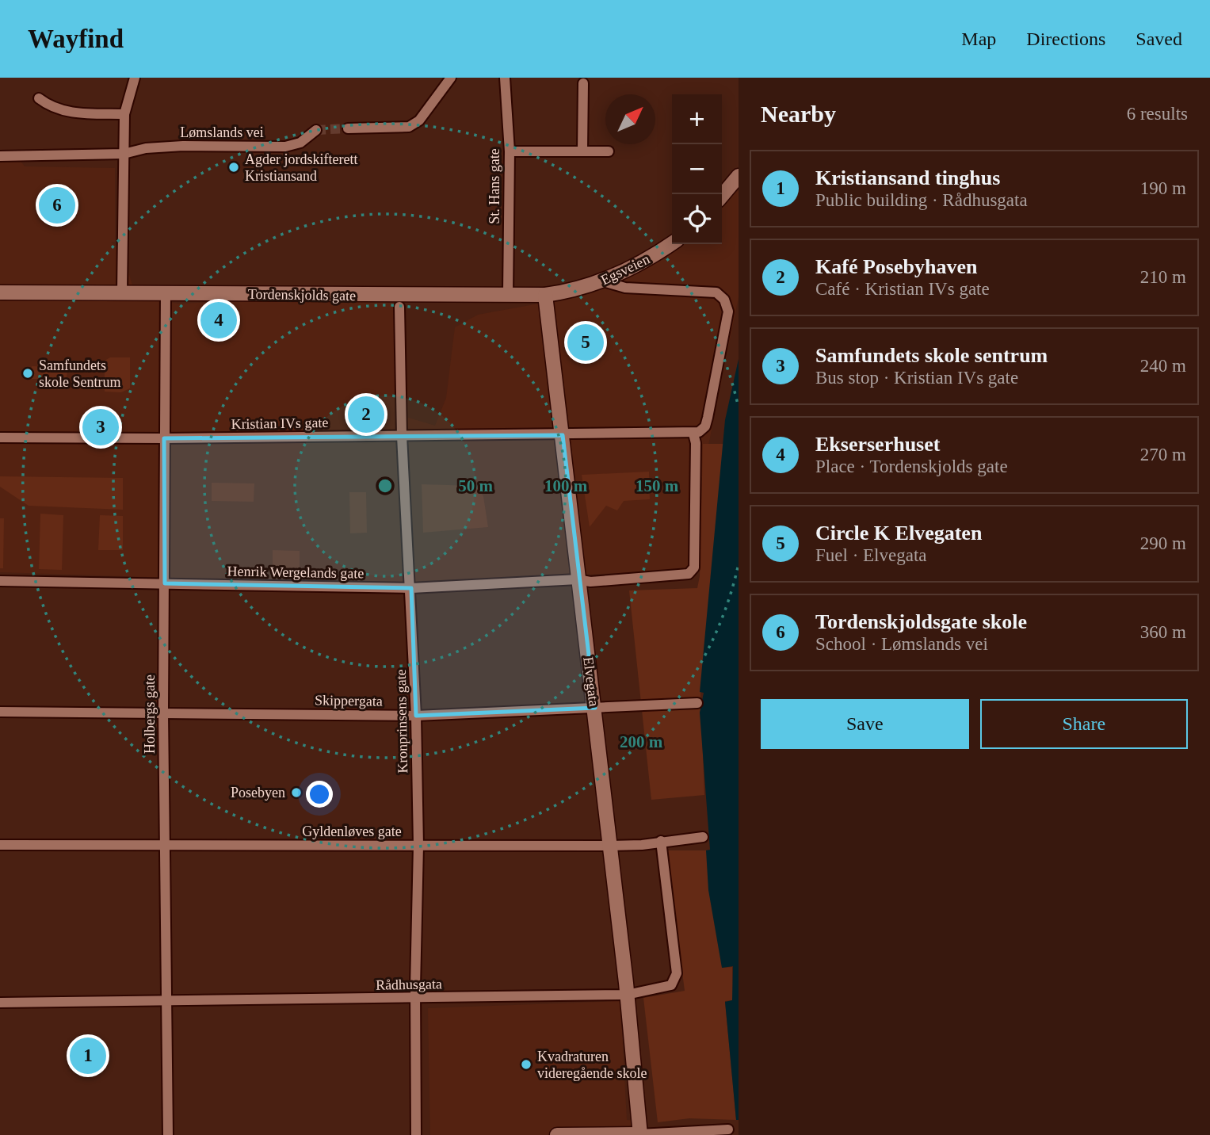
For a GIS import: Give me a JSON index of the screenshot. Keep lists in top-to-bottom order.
{
  "streets": {
    "street": [
      "Lømslands vei",
      "St. Hans gate",
      "Egsveien",
      "Tordenskjolds gate",
      "Kristian IVs gate",
      "Henrik Wergelands gate",
      "Elvegata",
      "Skippergata",
      "Holbergs gate",
      "Kronprinsens gate",
      "Gyldenløves gate",
      "Rådhusgata"
    ]
  },
  "crossings": [
    ["St. Hans gate", "Tordenskjolds gate"],
    ["Egsveien", "Tordenskjolds gate"],
    ["Tordenskjolds gate", "Elvegata"],
    ["Tordenskjolds gate", "Holbergs gate"],
    ["Kristian IVs gate", "Elvegata"],
    ["Kristian IVs gate", "Holbergs gate"],
    ["Kristian IVs gate", "Kronprinsens gate"],
    ["Henrik Wergelands gate", "Elvegata"],
    ["Henrik Wergelands gate", "Holbergs gate"],
    ["Henrik Wergelands gate", "Kronprinsens gate"],
    ["Elvegata", "Skippergata"],
    ["Elvegata", "Gyldenløves gate"],
    ["Elvegata", "Rådhusgata"],
    ["Skippergata", "Holbergs gate"],
    ["Skippergata", "Kronprinsens gate"],
    ["Holbergs gate", "Gyldenløves gate"],
    ["Holbergs gate", "Rådhusgata"],
    ["Kronprinsens gate", "Gyldenløves gate"],
    ["Kronprinsens gate", "Rådhusgata"],
    ["Gyldenløves gate", "Rådhusgata"]
  ],
  "places": [
    "Agder jordskifterett Kristiansand",
    "Samfundets skole Sentrum",
    "Posebyen",
    "Kvadraturen videregående skole"
  ],
  "north": "top right",
  "page": {
    "header": "Wayfind",
    "nav": ["Map", "Directions", "Saved"],
    "heading": ["Nearby", "6 results"],
    "map_buttons": ["+", "−"],
    "list": [
      {
        "mark": "1",
        "name": "Kristiansand tinghus",
        "note": "Public building · Rådhusgata",
        "value": "190 m"
      },
      {
        "mark": "2",
        "name": "Kafé Posebyhaven",
        "note": "Café · Kristian IVs gate",
        "value": "210 m"
      },
      {
        "mark": "3",
        "name": "Samfundets skole sentrum",
        "note": "Bus stop · Kristian IVs gate",
        "value": "240 m"
      },
      {
        "mark": "4",
        "name": "Ekserserhuset",
        "note": "Place · Tordenskjolds gate",
        "value": "270 m"
      },
      {
        "mark": "5",
        "name": "Circle K Elvegaten",
        "note": "Fuel · Elvegata",
        "value": "290 m"
      },
      {
        "mark": "6",
        "name": "Tordenskjoldsgate skole",
        "note": "School · Lømslands vei",
        "value": "360 m"
      }
    ],
    "pins": [
      "6",
      "4",
      "5",
      "2",
      "3",
      "1"
    ],
    "buttons": ["Save", "Share"]
  },
  "rings": [
    "50 m",
    "100 m",
    "150 m",
    "200 m"
  ]
}
